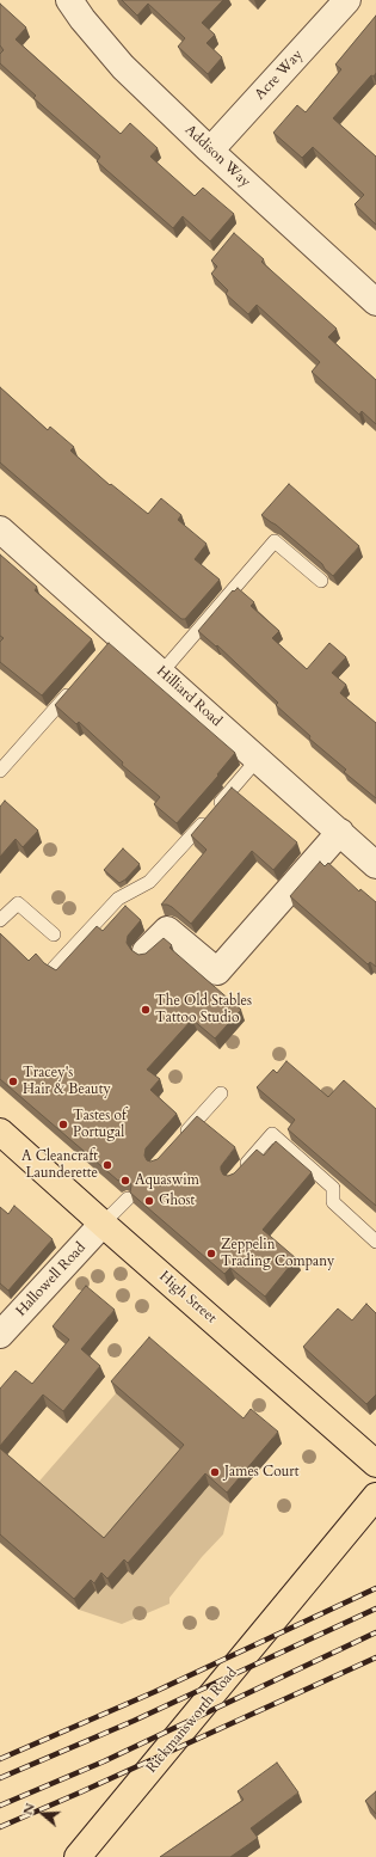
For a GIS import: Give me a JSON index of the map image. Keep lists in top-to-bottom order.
{
  "streets": {
    "main road": ["High Street", "Rickmansworth Road"],
    "street": [
      "Acre Way",
      "Addison Way",
      "Hilliard Road",
      "Hallowell Road"
    ]
  },
  "crossings": [
    ["Acre Way", "Addison Way"],
    ["Hallowell Road", "High Street"]
  ],
  "places": [
    "The Old Stables Tattoo Studio",
    "Tracey's Hair & Beauty",
    "Tastes of Portugal",
    "A Cleancraft Launderette",
    "Aquaswim",
    "Ghost",
    "Zeppelin Trading Company",
    "James Court"
  ],
  "north": "left"
}
